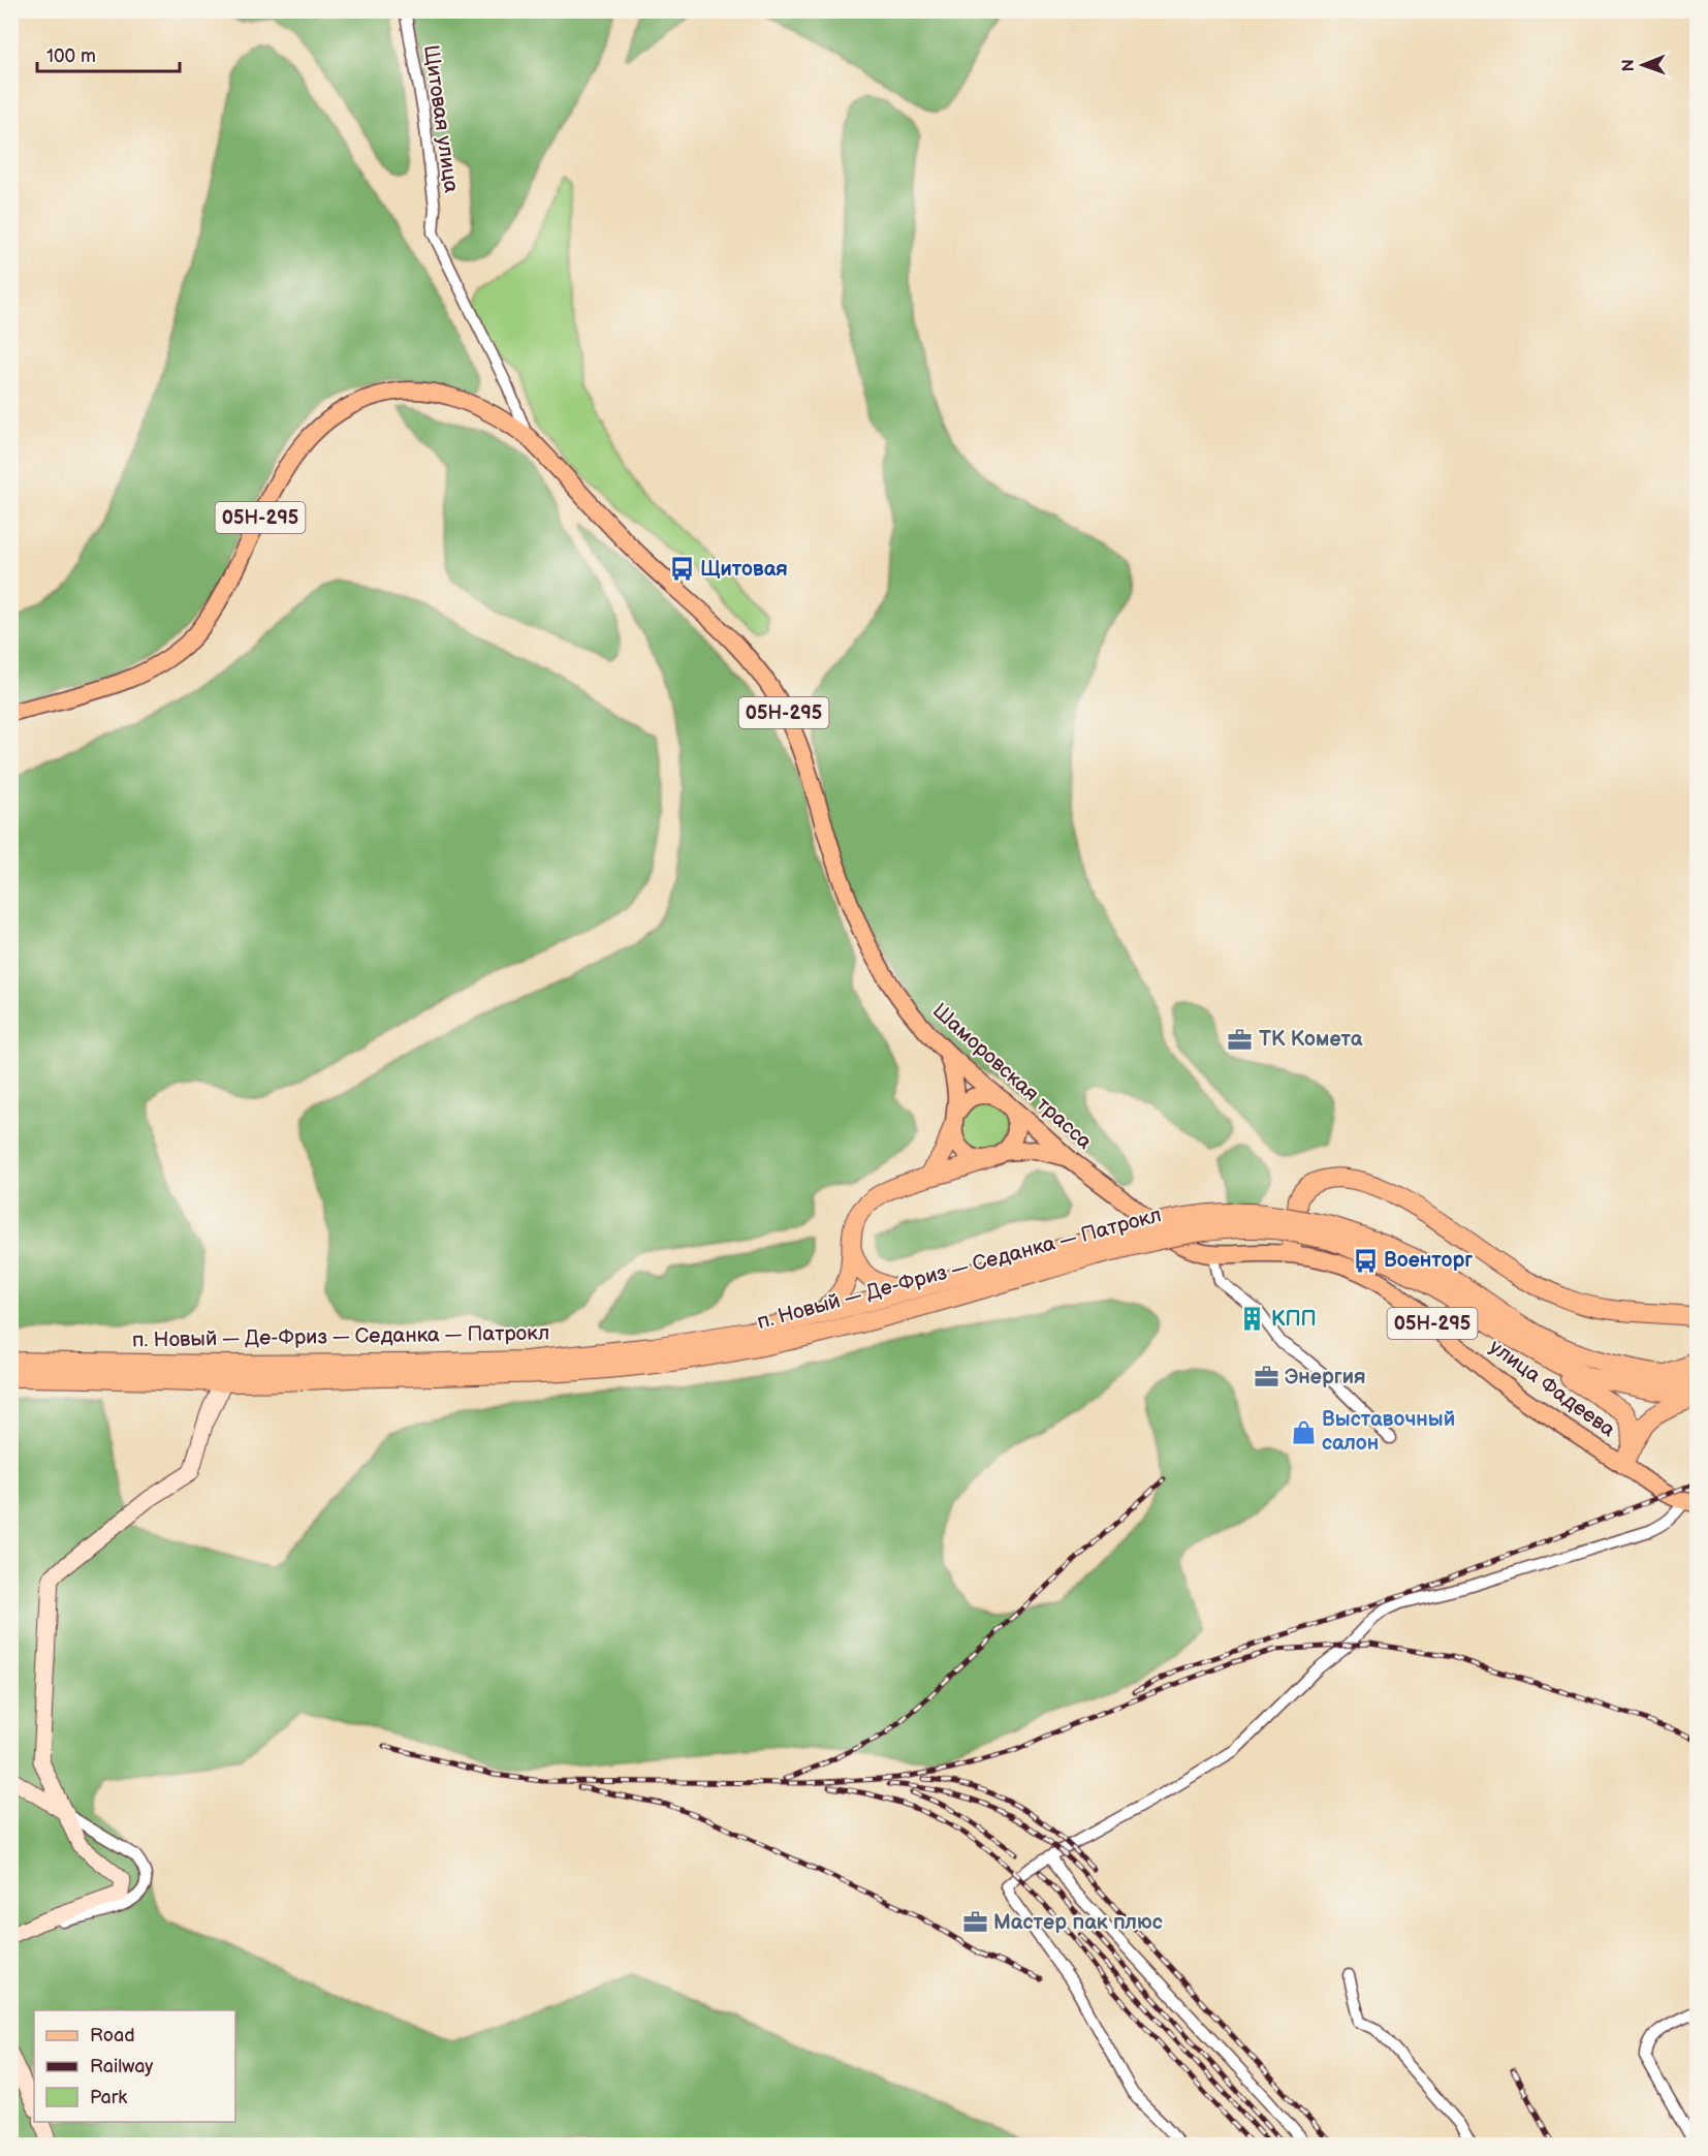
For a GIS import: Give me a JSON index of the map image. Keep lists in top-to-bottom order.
{
  "streets": {
    "highway": ["05Н-295", "п. Новый — Де-Фриз — Седанка — Патрокл"],
    "main road": ["Шаморовская трасса", "улица Фадеева"],
    "street": ["Щитовая улица"]
  },
  "crossings": [
    ["Щитовая улица", "Шаморовская трасса"],
    ["05Н-295", "Шаморовская трасса"],
    ["Шаморовская трасса", "улица Фадеева"]
  ],
  "places": {
    "bus stop": ["Щитовая", "Военторг"],
    "office": ["ТК Комета", "Энергия", "Мастер пак плюс"],
    "building": ["КПП"],
    "shop": ["Выставочный салон"]
  },
  "legend": ["Road", "Railway", "Park"],
  "scale_bar": "100 m",
  "north": "left"
}
